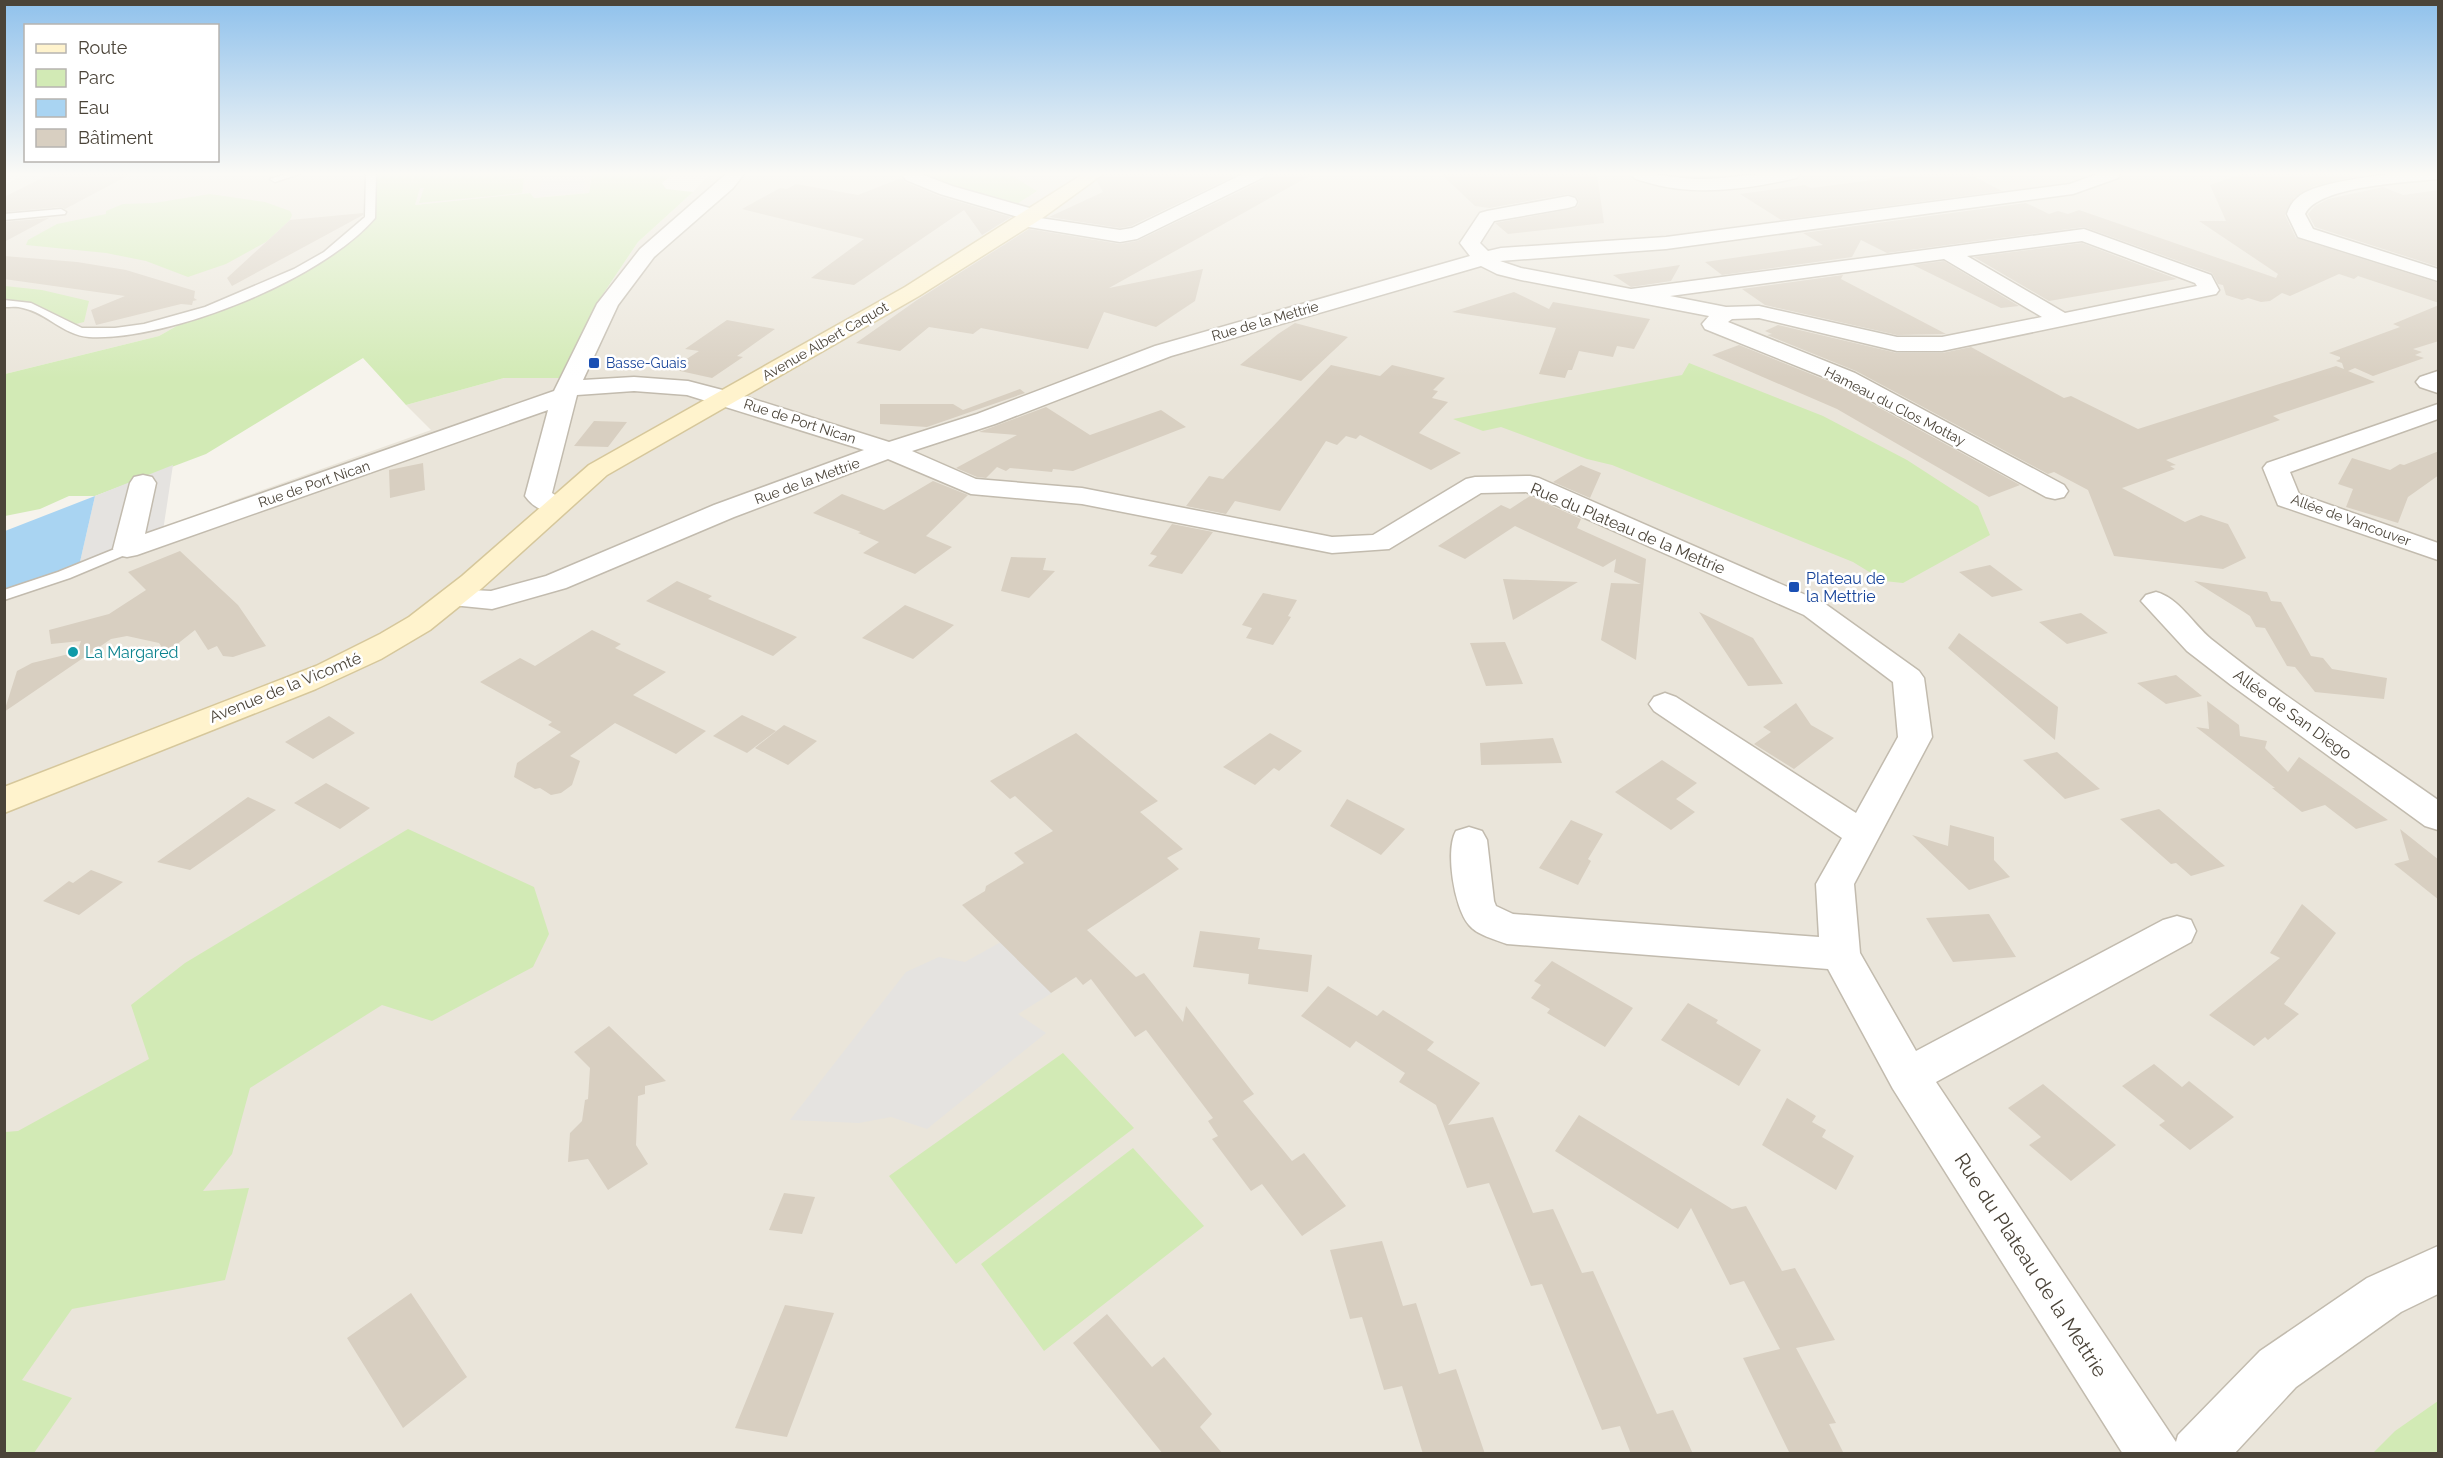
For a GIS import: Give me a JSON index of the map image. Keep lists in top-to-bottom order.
{
  "streets": {
    "main road": ["Avenue Albert Caquot", "Avenue de la Vicomté"],
    "street": [
      "Rue de la Mettrie",
      "Hameau du Clos Mottay",
      "Rue de Port Nican",
      "Allée de Vancouver",
      "Rue du Plateau de la Mettrie",
      "Allée de San Diego"
    ]
  },
  "crossings": [
    ["Rue de la Mettrie", "Rue de Port Nican"],
    ["Rue de la Mettrie", "Rue du Plateau de la Mettrie"],
    ["Rue de la Mettrie", "Avenue de la Vicomté"],
    ["Avenue Albert Caquot", "Rue de Port Nican"],
    ["Avenue Albert Caquot", "Avenue de la Vicomté"],
    ["Rue de Port Nican", "Rue du Plateau de la Mettrie"]
  ],
  "places": {
    "transit": ["Basse-Guais", "Plateau de la Mettrie"],
    "other": ["La Margared"]
  },
  "legend": [
    "Route",
    "Parc",
    "Eau",
    "Bâtiment"
  ]
}
